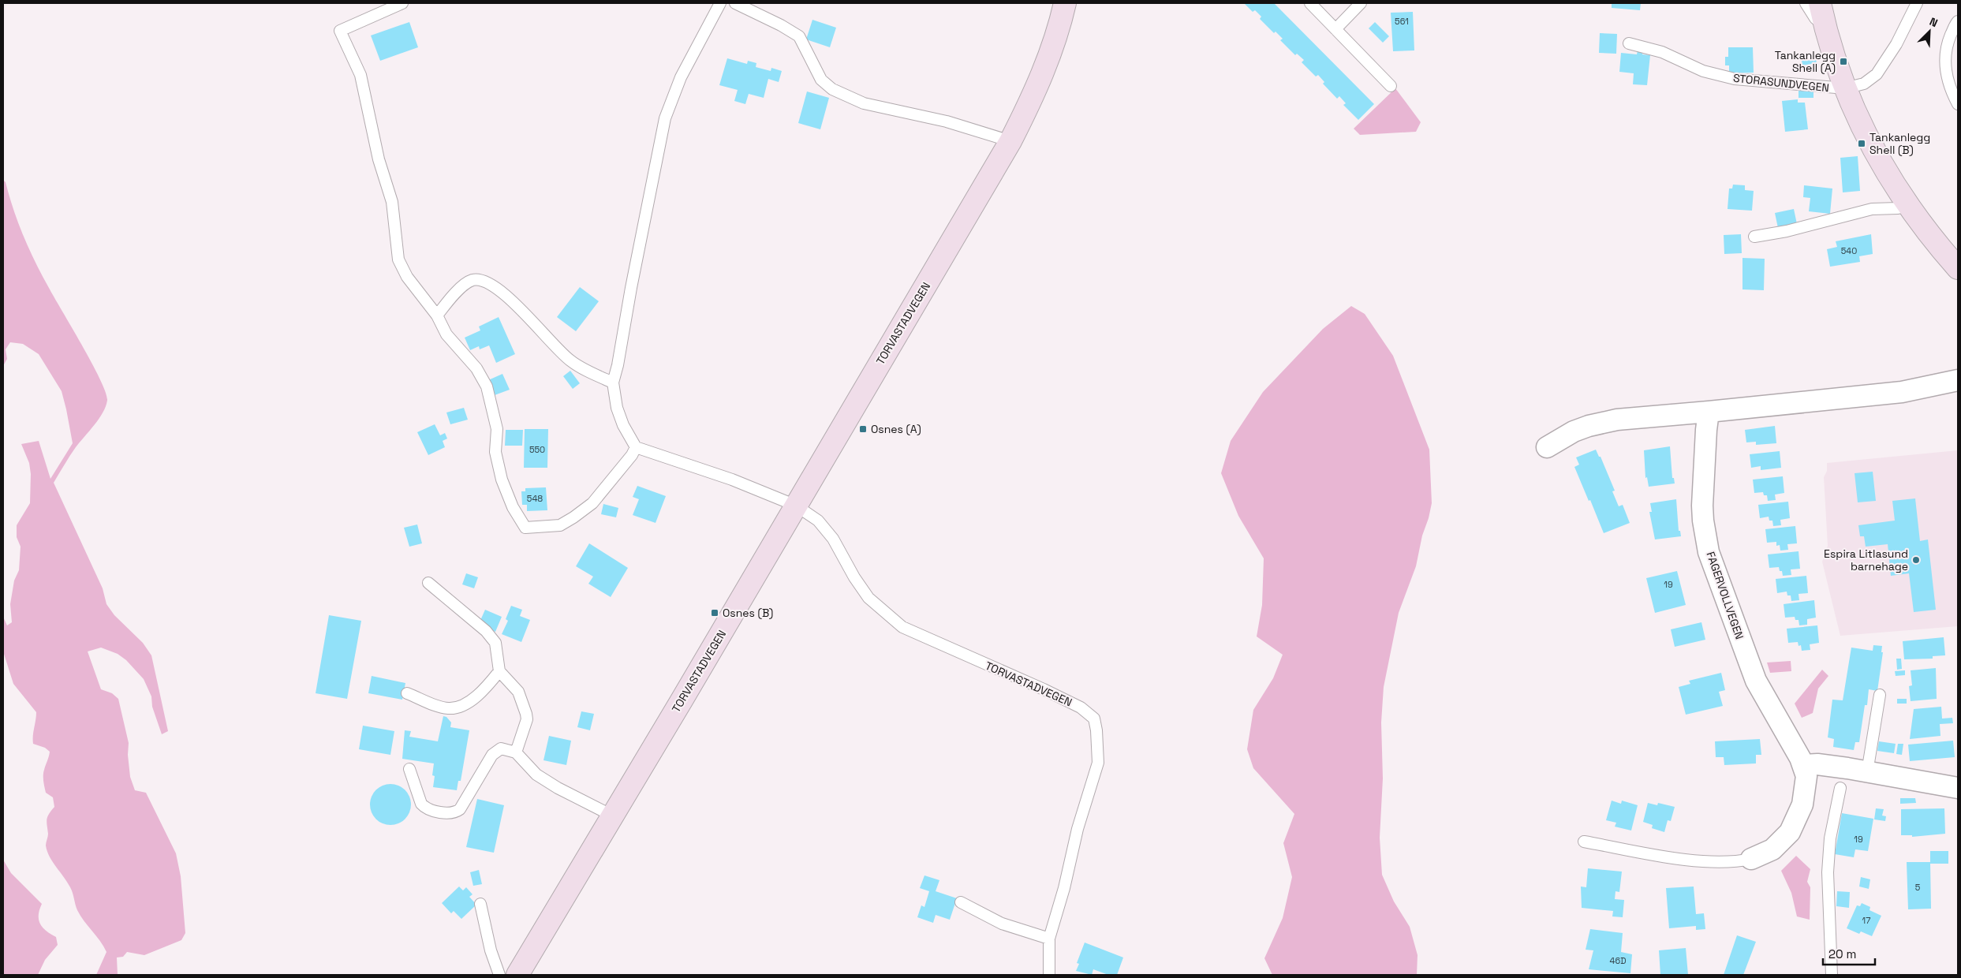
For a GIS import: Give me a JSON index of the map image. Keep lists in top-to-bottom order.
{
  "streets": {
    "main road": ["STORASUNDVEGEN", "TORVASTADVEGEN"],
    "street": ["FAGERVOLLVEGEN"]
  },
  "places": {
    "transit": [
      "Tankanlegg Shell (A)",
      "Tankanlegg Shell (B)",
      "Osnes (A)",
      "Osnes (B)"
    ],
    "other": ["Espira Litlasund barnehage"]
  },
  "house_numbers": [
    "561",
    "540",
    "550",
    "548",
    "19",
    "19",
    "5",
    "17",
    "46D"
  ],
  "scale_bar": "20 m",
  "north": "top right"
}
